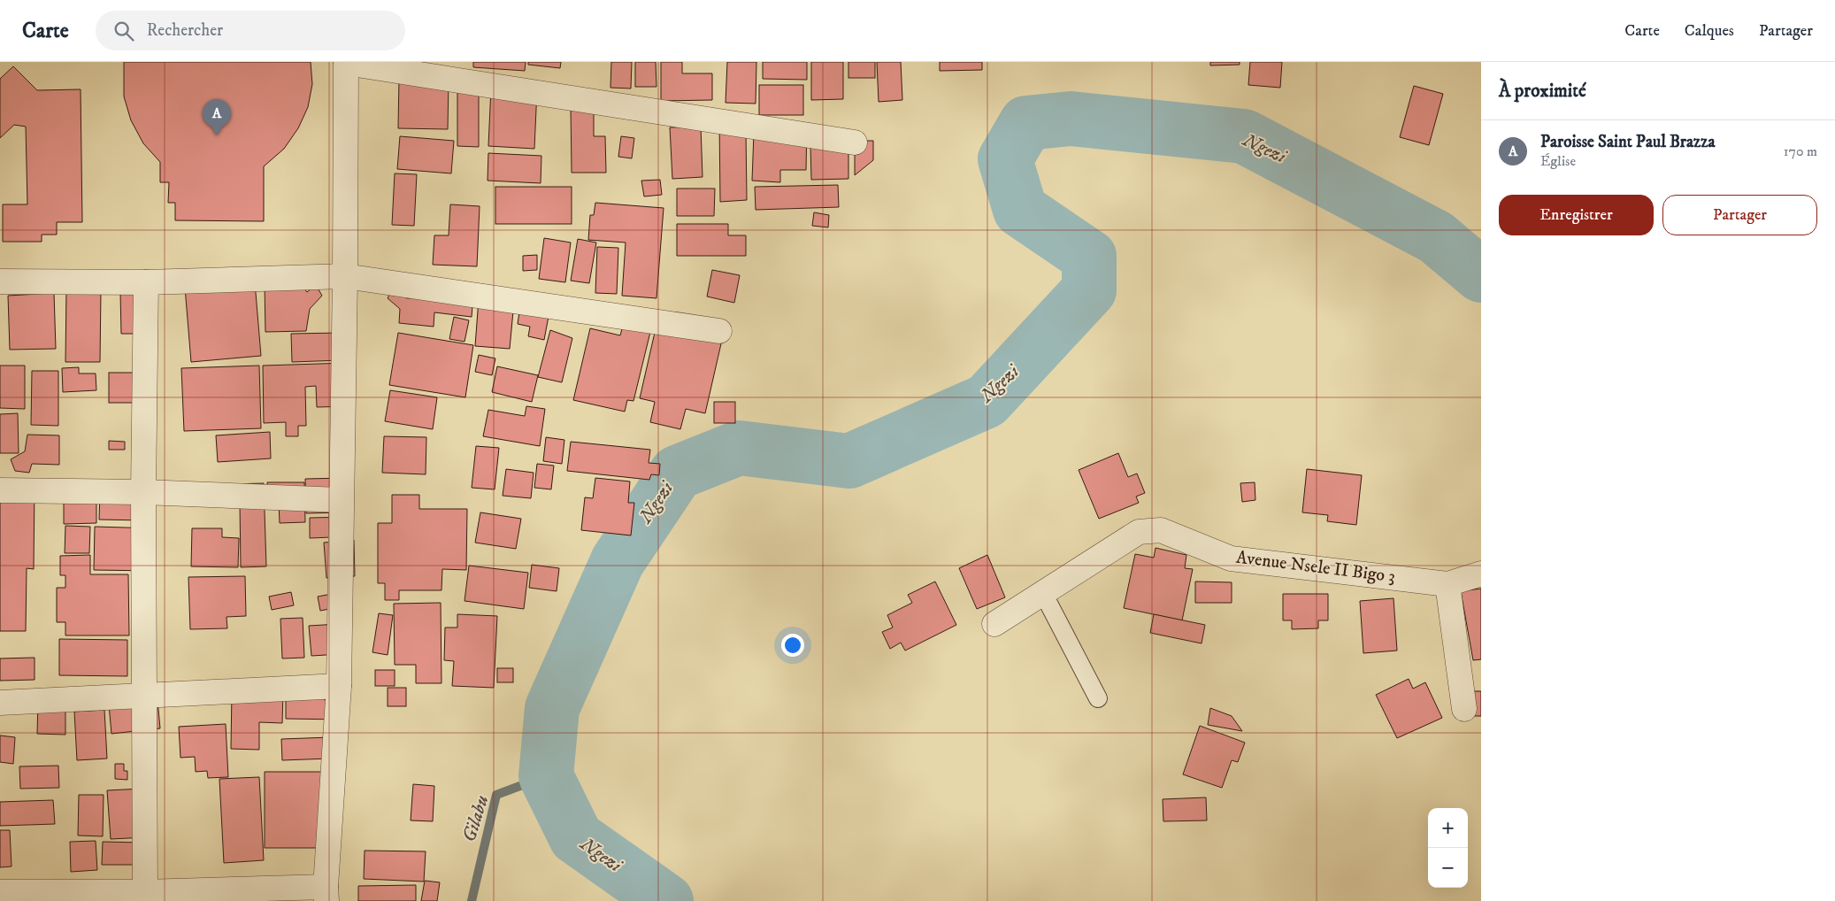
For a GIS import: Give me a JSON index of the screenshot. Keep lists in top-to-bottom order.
{
  "streets": {
    "street": ["Avenue Nsele II Bigo 3"]
  },
  "water": ["Ngezi", "Gilabu"],
  "page": {
    "header": "Carte",
    "search": "Rechercher",
    "nav": ["Carte", "Calques", "Partager"],
    "heading": "À proximité",
    "pins": "A",
    "list": [
      {
        "mark": "A",
        "name": "Paroisse Saint Paul Brazza",
        "note": "Église",
        "value": "170 m"
      }
    ],
    "buttons": ["Enregistrer", "Partager"],
    "map_buttons": ["+", "−"]
  }
}
